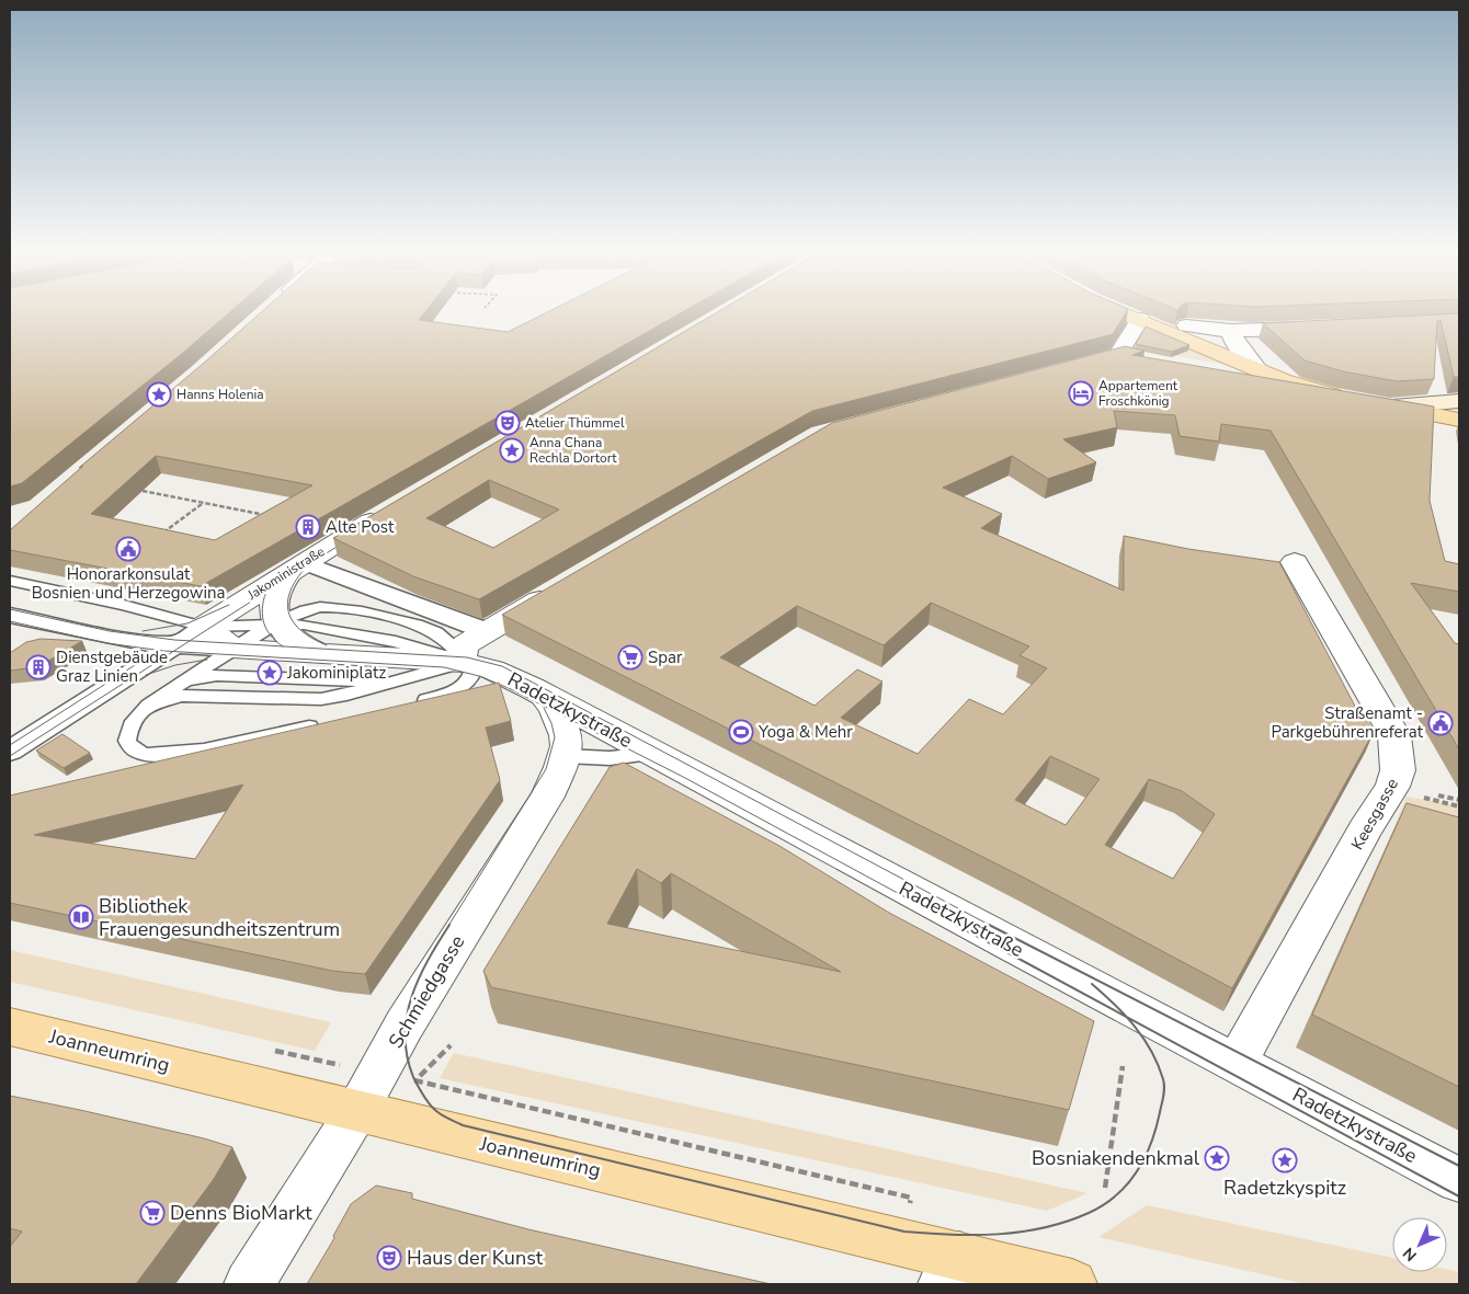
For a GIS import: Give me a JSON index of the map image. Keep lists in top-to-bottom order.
{
  "streets": {
    "main road": ["Joanneumring"],
    "street": [
      "Jakoministraße",
      "Radetzkystraße",
      "Keesgasse",
      "Schmiedgasse"
    ]
  },
  "crossings": [
    ["Radetzkystraße", "Keesgasse"],
    ["Radetzkystraße", "Schmiedgasse"],
    ["Schmiedgasse", "Joanneumring"]
  ],
  "places": {
    "hotel": ["Appartement Froschkönig"],
    "place": [
      "Hanns Holenia",
      "Anna Chana Rechla Dortort",
      "Jakominiplatz",
      "Bosniakendenkmal",
      "Radetzkyspitz"
    ],
    "theatre": ["Atelier Thümmel", "Haus der Kunst"],
    "building": ["Alte Post", "Dienstgebäude Graz Linien"],
    "public building": ["Honorarkonsulat Bosnien und Herzegowina", "Straßenamt - Parkgebührenreferat"],
    "supermarket": ["Spar", "Denns BioMarkt"],
    "sports": ["Yoga & Mehr"],
    "library": ["Bibliothek Frauengesundheitszentrum"]
  },
  "north": "bottom left"
}
